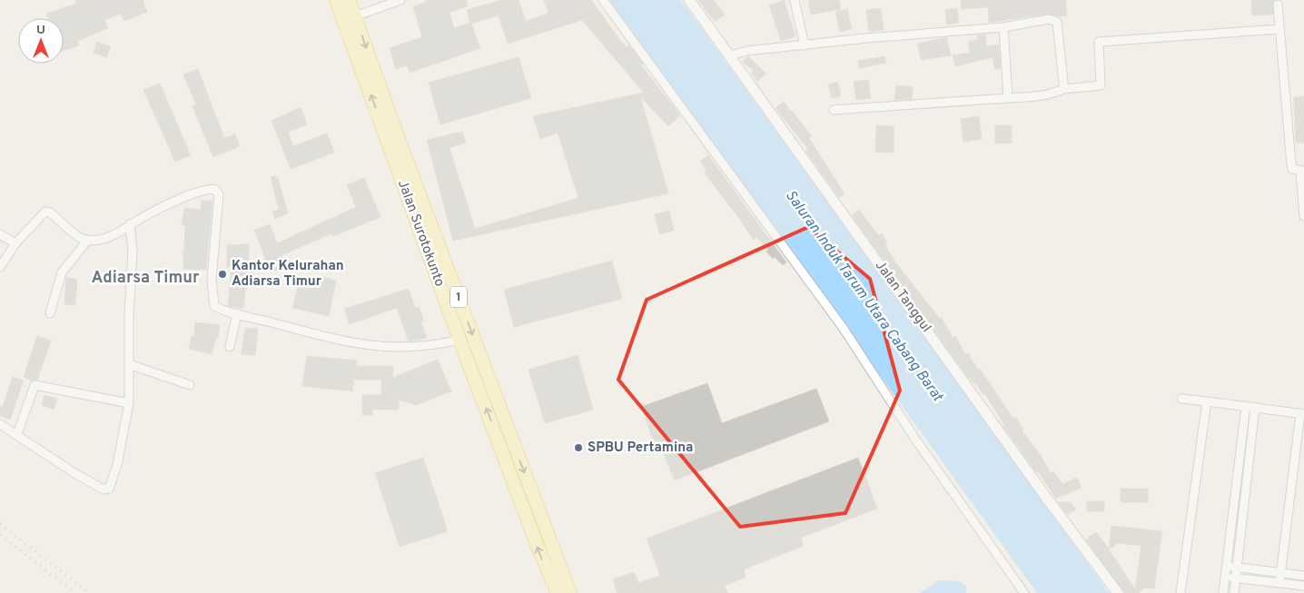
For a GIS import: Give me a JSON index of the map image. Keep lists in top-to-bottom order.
{
  "streets": {
    "main road": ["Jalan Surotokunto", "1"],
    "street": ["Jalan Tanggul"]
  },
  "districts": ["Adiarsa Timur"],
  "water": ["Saluran Induk Tarum Utara Cabang Barat"],
  "places": ["Kantor Kelurahan Adiarsa Timur", "SPBU Pertamina"],
  "north": "top"
}
